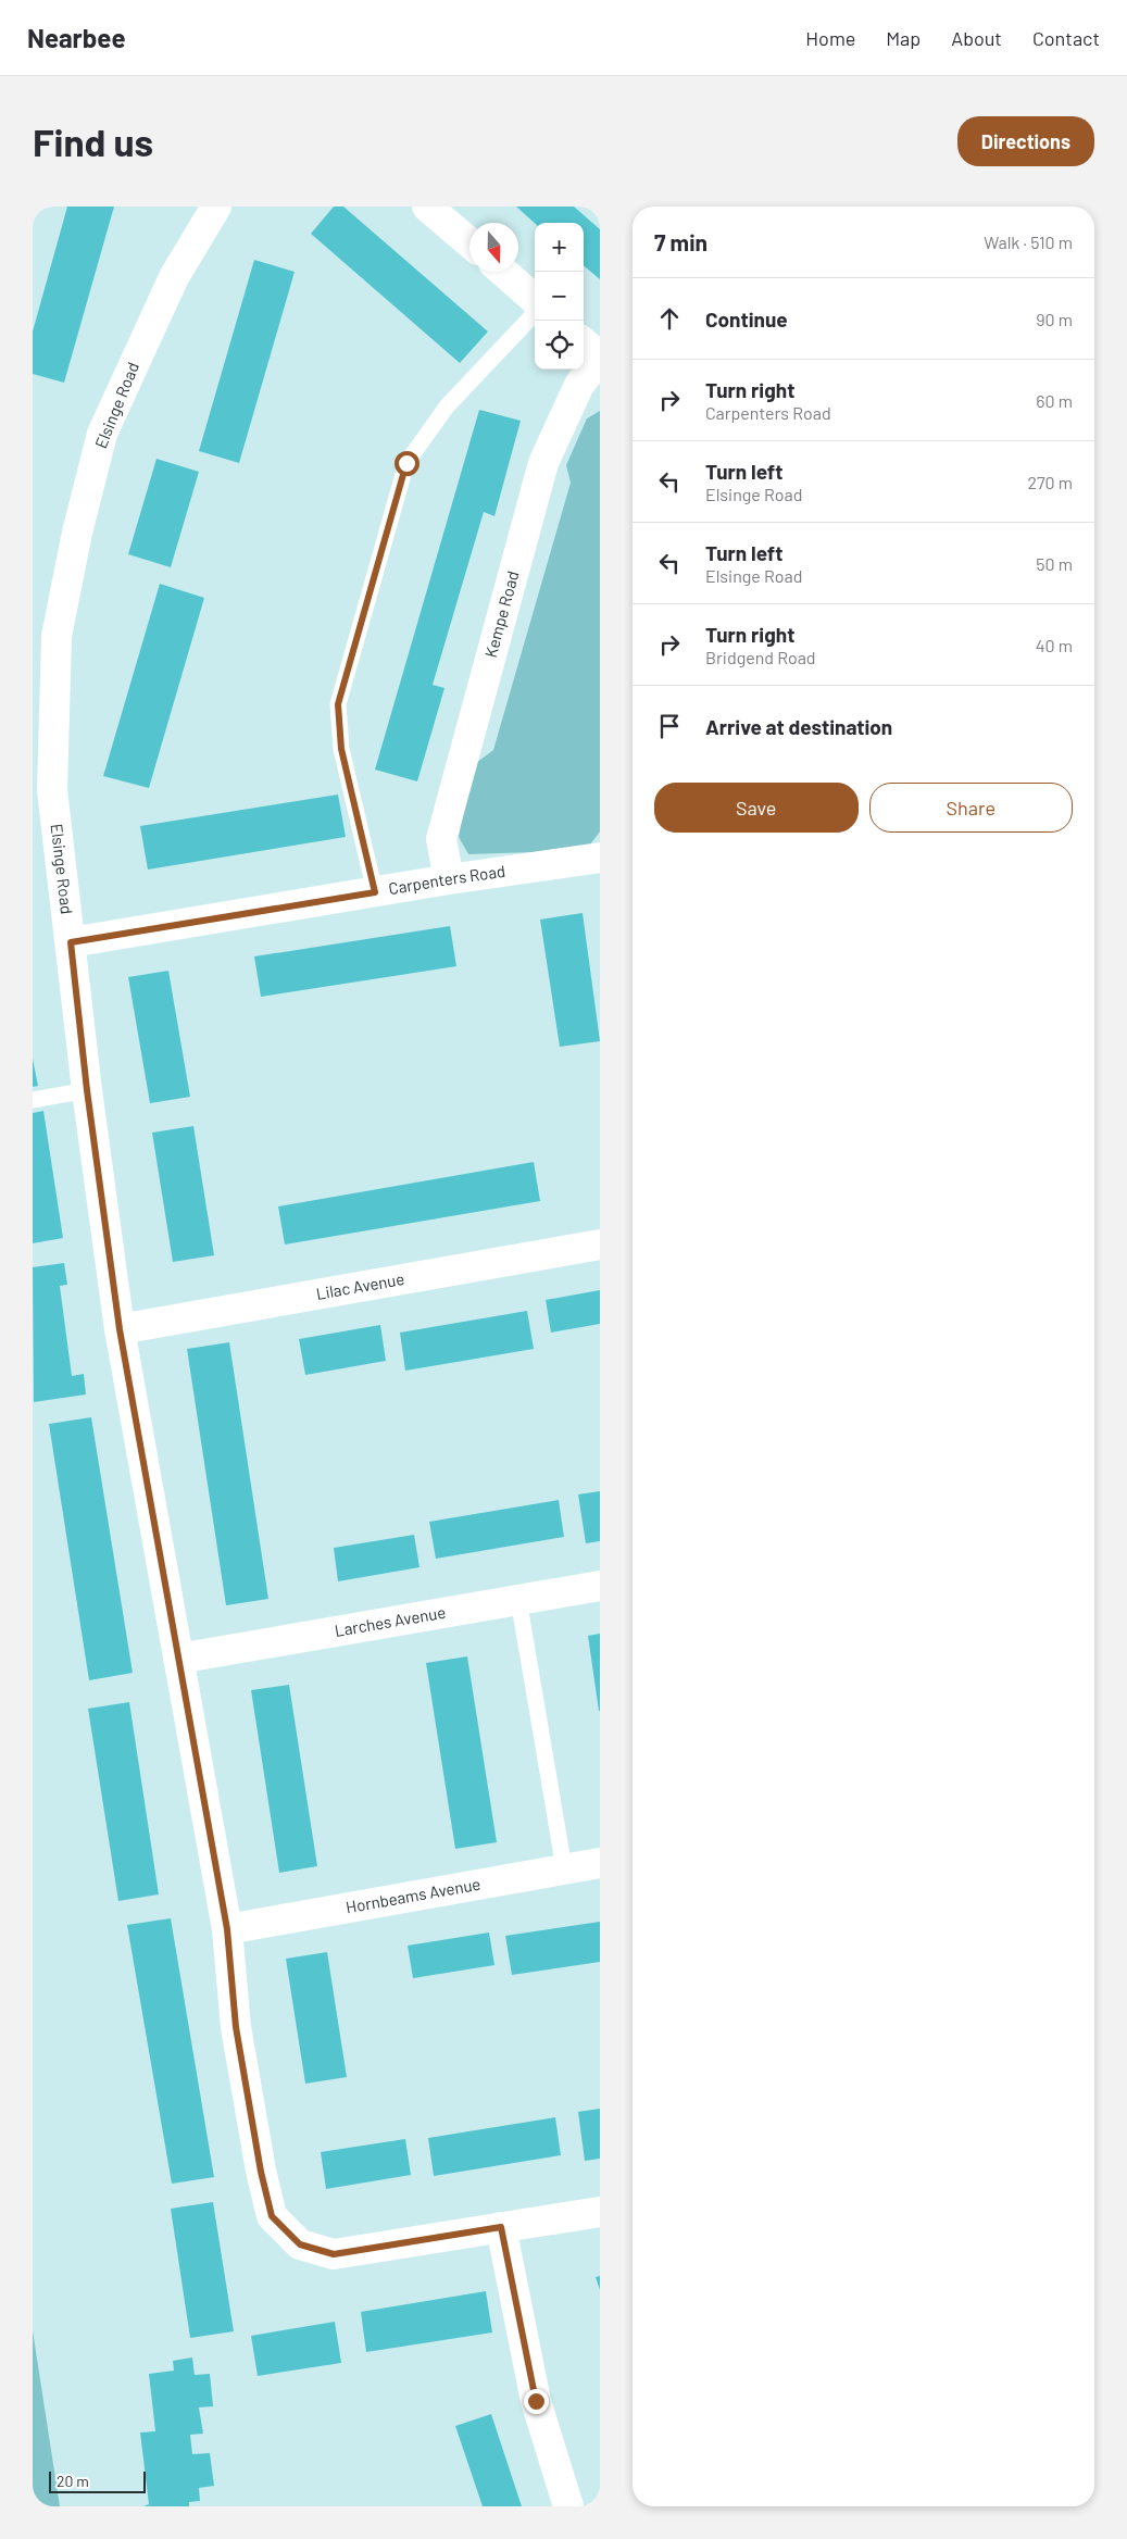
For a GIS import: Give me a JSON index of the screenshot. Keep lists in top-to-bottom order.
{
  "streets": {
    "street": [
      "Elsinge Road",
      "Kempe Road",
      "Carpenters Road",
      "Lilac Avenue",
      "Larches Avenue",
      "Hornbeams Avenue"
    ]
  },
  "crossings": [
    ["Elsinge Road", "Carpenters Road"],
    ["Elsinge Road", "Lilac Avenue"],
    ["Elsinge Road", "Larches Avenue"],
    ["Elsinge Road", "Hornbeams Avenue"],
    ["Kempe Road", "Carpenters Road"]
  ],
  "scale_bar": "20 m",
  "north": "bottom",
  "page": {
    "header": "Nearbee",
    "nav": [
      "Home",
      "Map",
      "About",
      "Contact"
    ],
    "buttons": [
      "Directions",
      ["Save", "Share"]
    ],
    "title": "Find us",
    "heading": ["7 min", "Walk · 510 m"],
    "map_buttons": ["+", "−"],
    "list": [
      ["Continue", "90 m"],
      ["Turn right", "Carpenters Road", "60 m"],
      ["Turn left", "Elsinge Road", "270 m"],
      ["Turn left", "Elsinge Road", "50 m"],
      ["Turn right", "Bridgend Road", "40 m"],
      "Arrive at destination"
    ],
    "scale": "20 m"
  }
}
